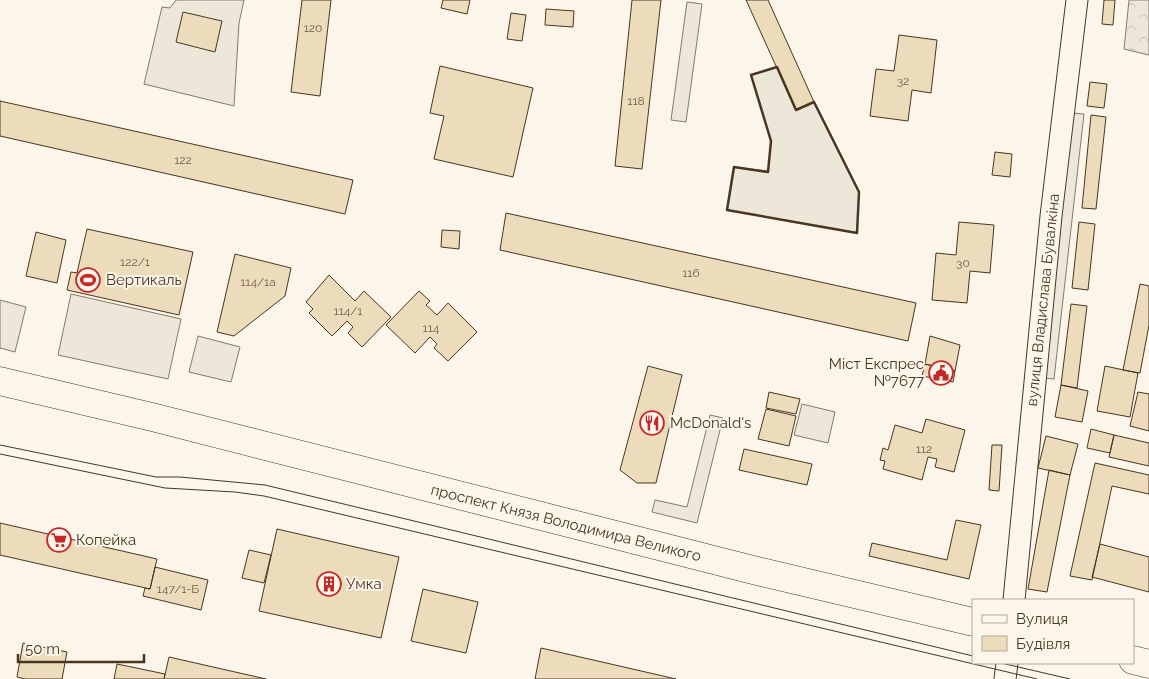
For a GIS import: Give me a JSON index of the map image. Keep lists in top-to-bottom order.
{
  "streets": {
    "highway": ["проспект Князя Володимира Великого"],
    "street": ["вулиця Владислава Бувалкіна"]
  },
  "places": {
    "sports": ["Вертикаль"],
    "public building": ["Міст Експрес №7677"],
    "restaurant": ["McDonald's"],
    "supermarket": ["Копейка"],
    "building": ["Умка"]
  },
  "house_numbers": [
    "120",
    "32",
    "118",
    "122",
    "122/1",
    "30",
    "116",
    "114/1а",
    "114/1",
    "114",
    "112",
    "147/1-Б"
  ],
  "legend": ["Вулиця", "Будівля"],
  "scale_bar": "50 m"
}
